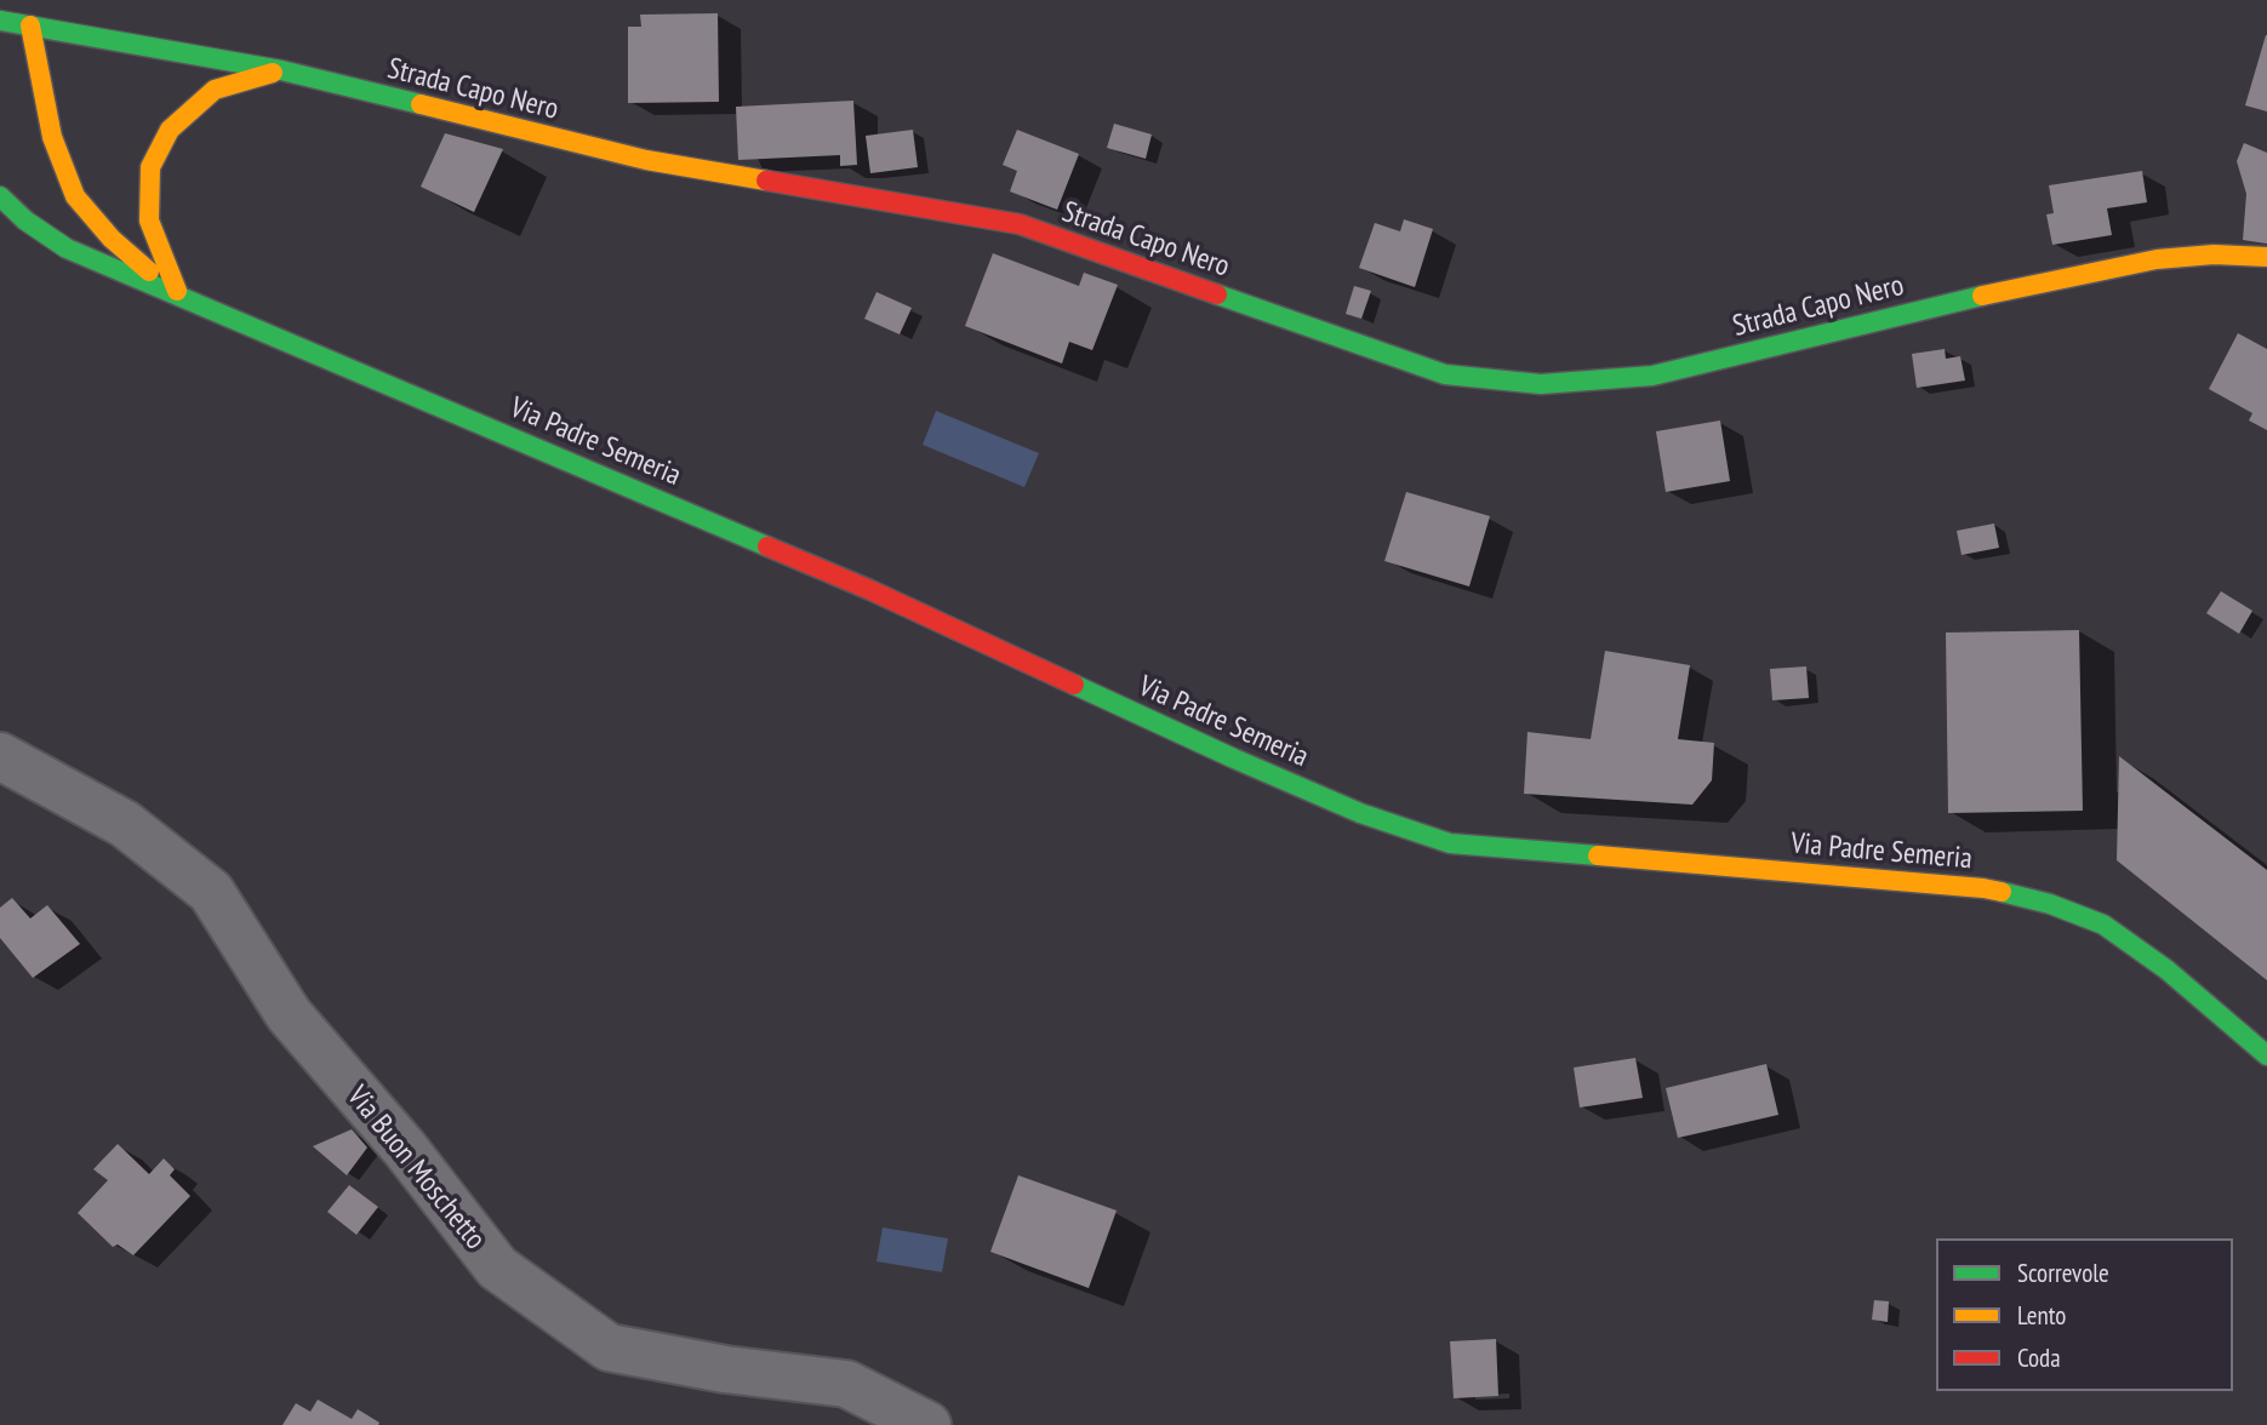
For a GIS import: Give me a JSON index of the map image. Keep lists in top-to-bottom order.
{
  "streets": {
    "main road": ["Strada Capo Nero", "Via Padre Semeria"],
    "street": ["Via Buon Moschetto"]
  },
  "legend": ["Scorrevole", "Lento", "Coda"]
}
